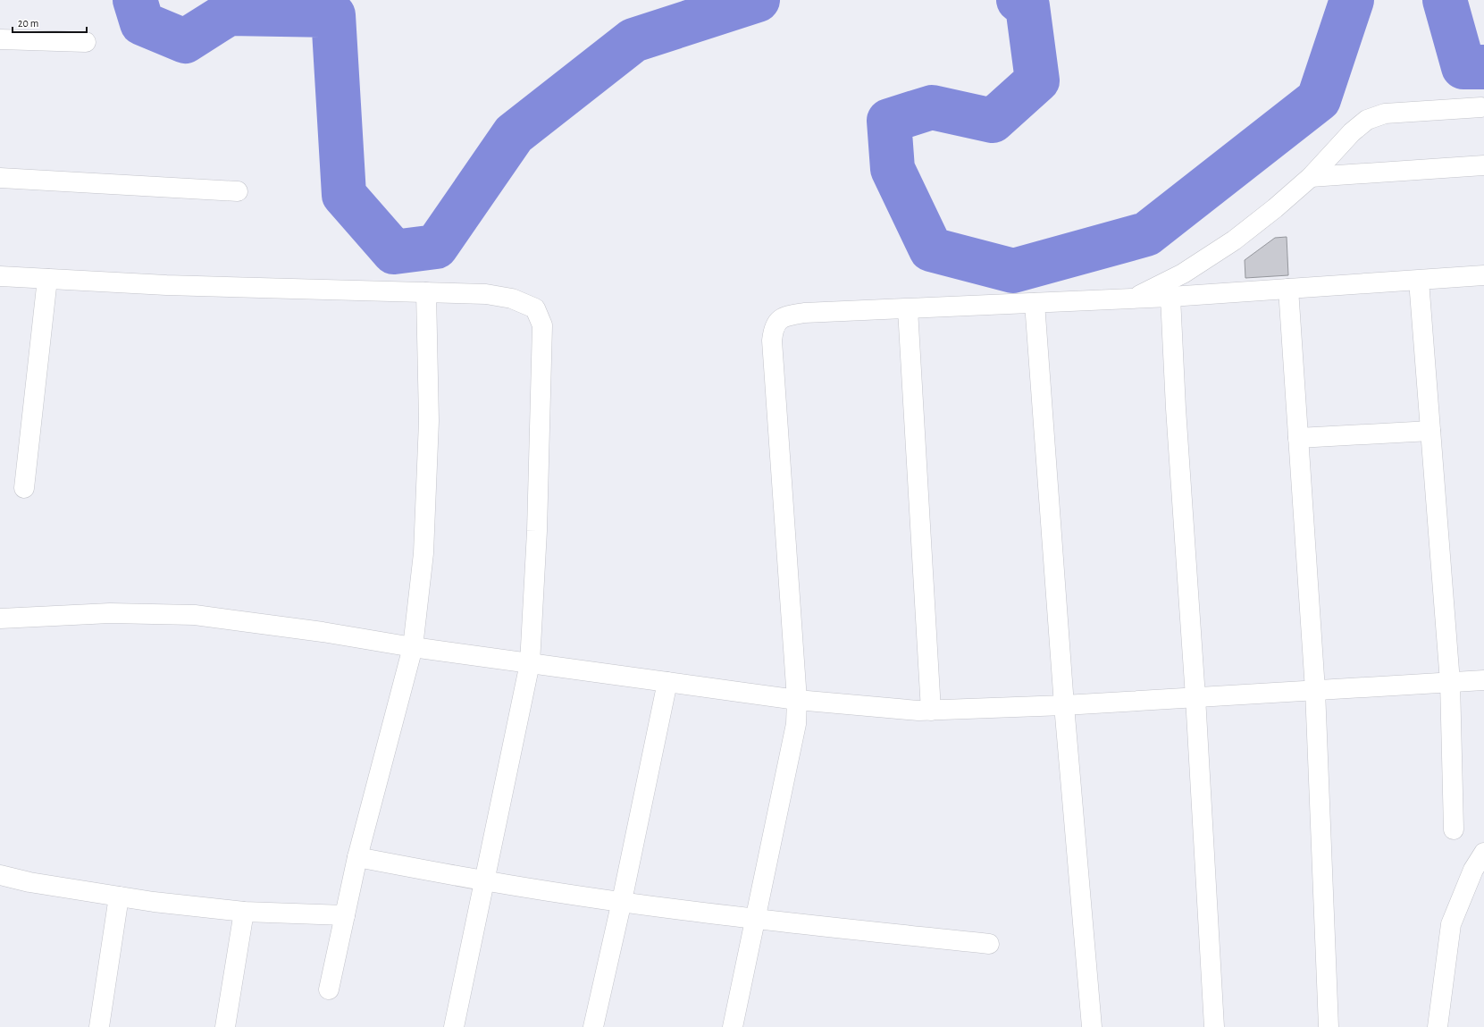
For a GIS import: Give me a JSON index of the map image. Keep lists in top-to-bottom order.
{
  "scale_bar": "20 m"
}
